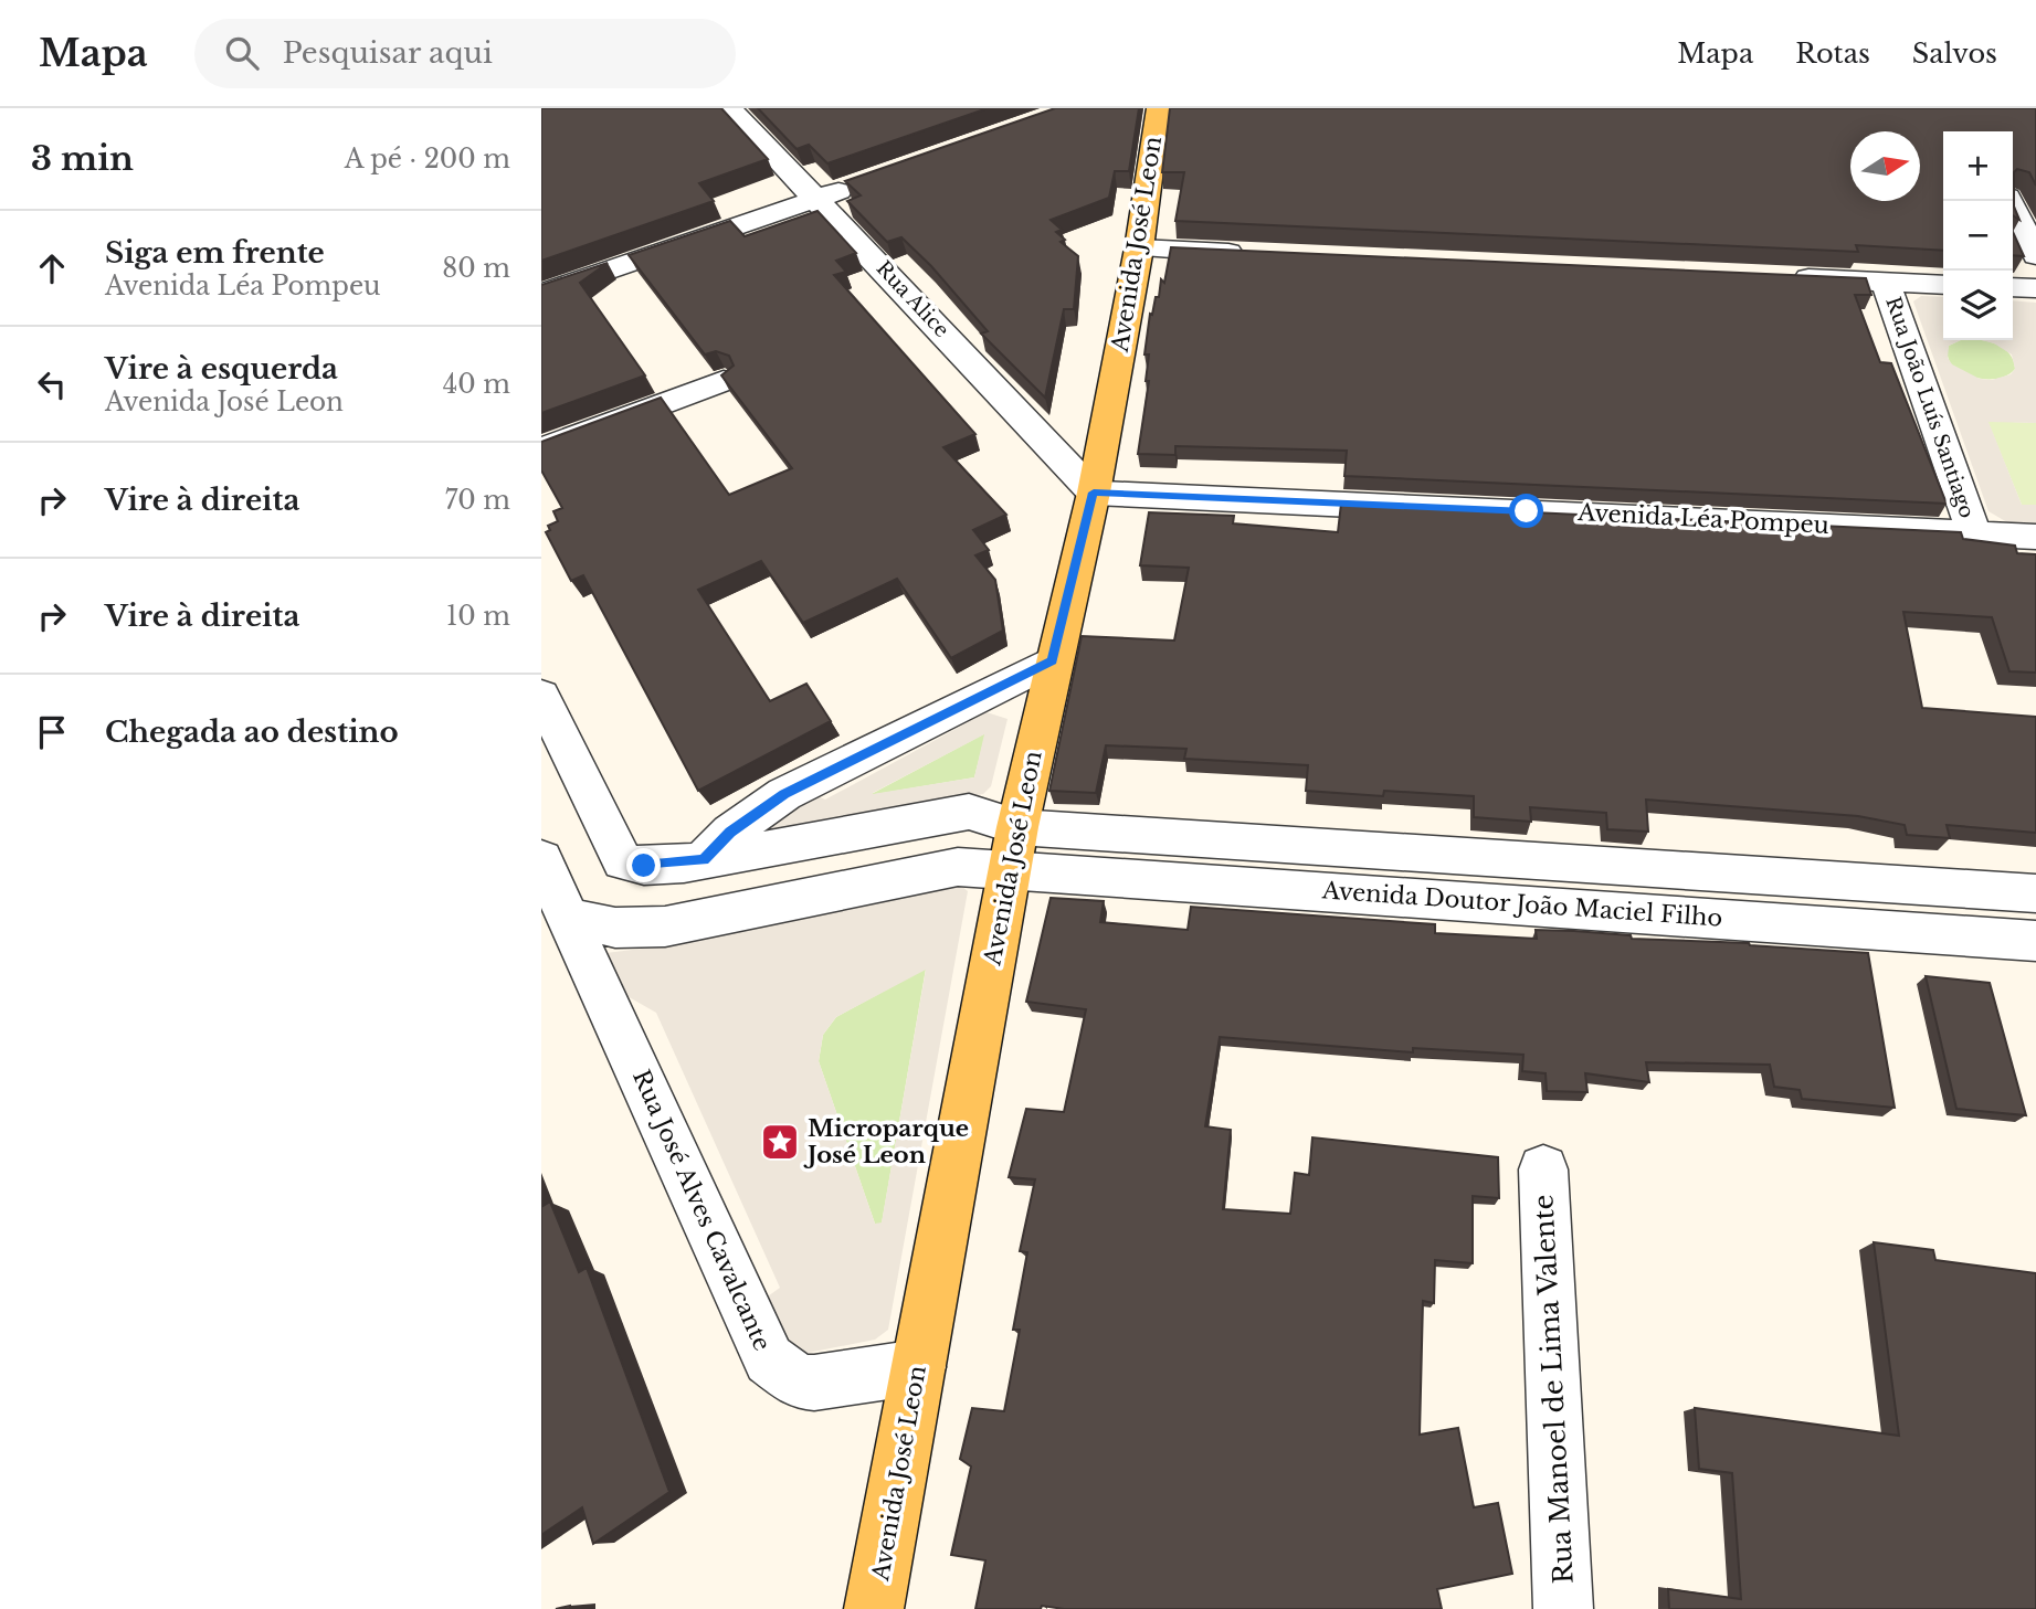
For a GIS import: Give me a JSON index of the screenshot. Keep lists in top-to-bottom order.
{
  "streets": {
    "main road": ["Avenida José Leon"],
    "street": [
      "Rua Alice",
      "Rua João Luís Santiago",
      "Avenida Léa Pompeu",
      "Avenida Doutor João Maciel Filho",
      "Rua José Alves Cavalcante",
      "Rua Manoel de Lima Valente"
    ]
  },
  "crossings": [
    ["Avenida José Leon", "Rua Alice"],
    ["Avenida José Leon", "Avenida Léa Pompeu"],
    ["Avenida José Leon", "Avenida Doutor João Maciel Filho"],
    ["Avenida José Leon", "Rua José Alves Cavalcante"],
    ["Rua Alice", "Avenida Léa Pompeu"],
    ["Rua João Luís Santiago", "Avenida Léa Pompeu"]
  ],
  "places": {
    "place": ["Microparque José Leon"]
  },
  "north": "right",
  "page": {
    "header": "Mapa",
    "search": "Pesquisar aqui",
    "nav": ["Mapa", "Rotas", "Salvos"],
    "heading": ["3 min", "A pé · 200 m"],
    "map_buttons": ["+", "−"],
    "list": [
      ["Siga em frente", "Avenida Léa Pompeu", "80 m"],
      ["Vire à esquerda", "Avenida José Leon", "40 m"],
      ["Vire à direita", "70 m"],
      ["Vire à direita", "10 m"],
      "Chegada ao destino"
    ]
  }
}
